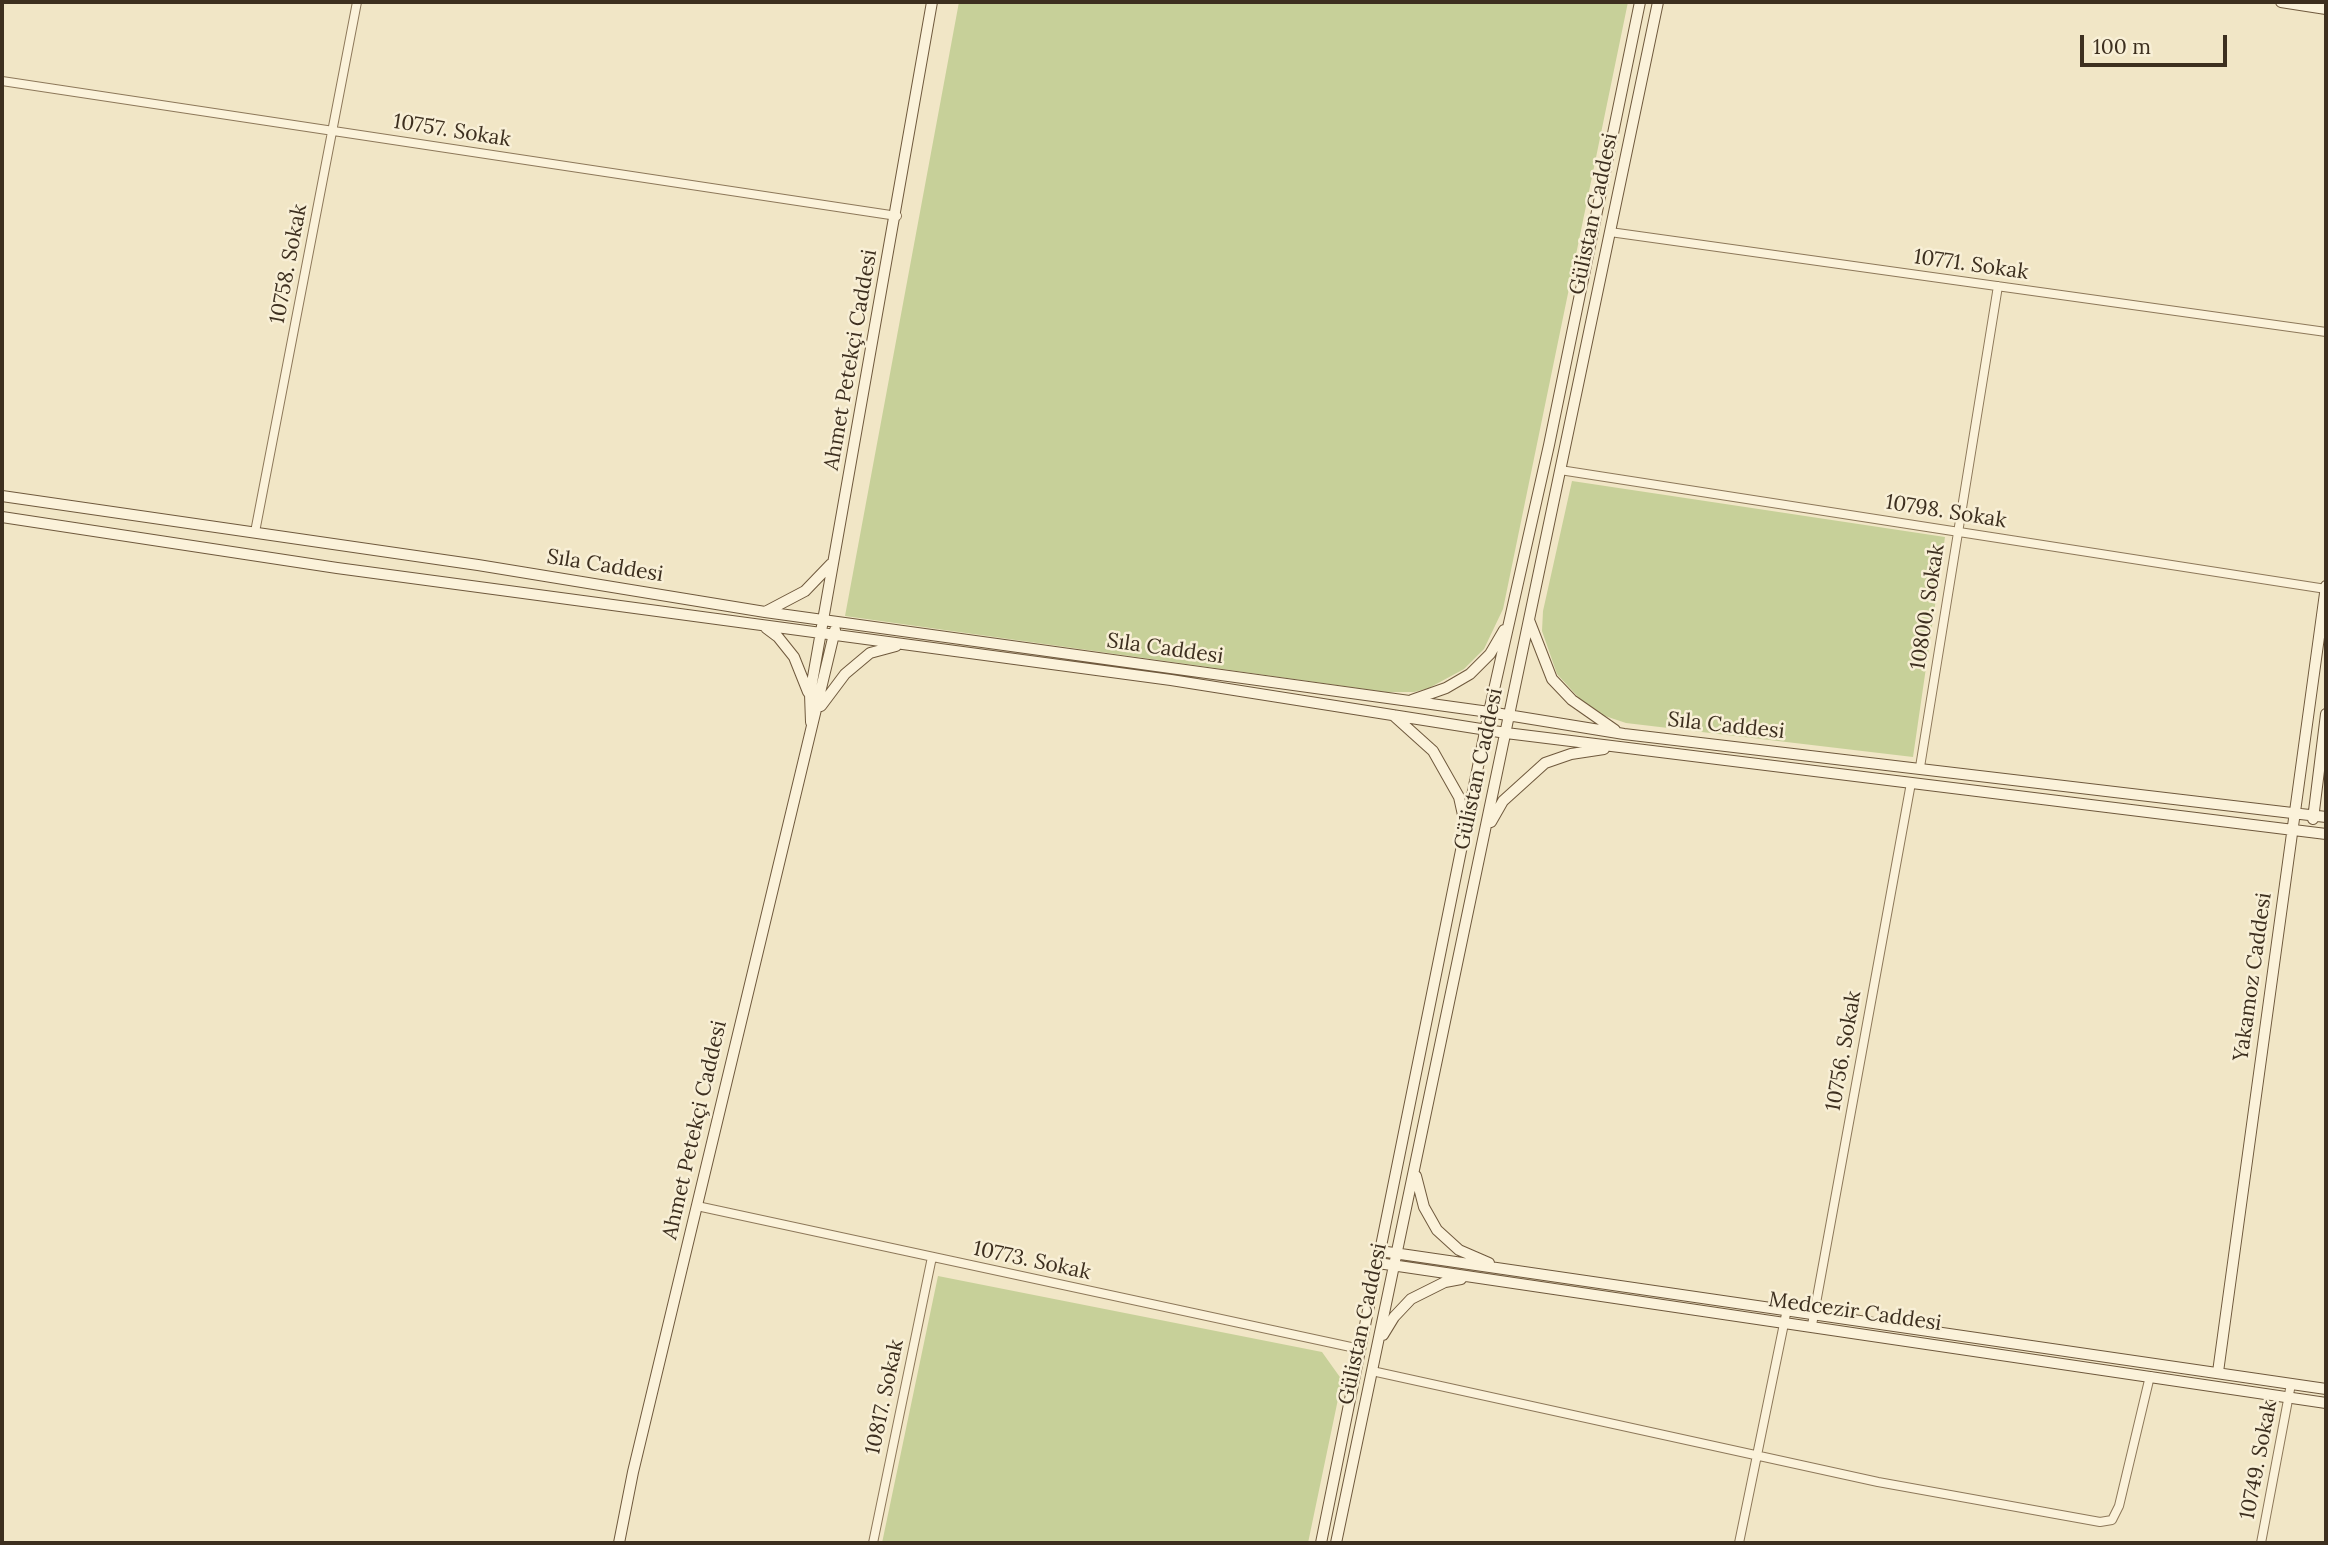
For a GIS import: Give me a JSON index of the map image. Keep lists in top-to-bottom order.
{
  "streets": {
    "street": [
      "10757. Sokak",
      "Gülistan Caddesi",
      "10758. Sokak",
      "10771. Sokak",
      "Ahmet Petekçi Caddesi",
      "10798. Sokak",
      "Sıla Caddesi",
      "10800. Sokak",
      "Yakamoz Caddesi",
      "10756. Sokak",
      "10773. Sokak",
      "Medcezir Caddesi",
      "10817. Sokak",
      "10749. Sokak"
    ]
  },
  "crossings": [
    ["10757. Sokak", "10758. Sokak"],
    ["10757. Sokak", "Ahmet Petekçi Caddesi"],
    ["Gülistan Caddesi", "10771. Sokak"],
    ["Gülistan Caddesi", "10798. Sokak"],
    ["Gülistan Caddesi", "Sıla Caddesi"],
    ["Gülistan Caddesi", "10773. Sokak"],
    ["Gülistan Caddesi", "Medcezir Caddesi"],
    ["10758. Sokak", "Sıla Caddesi"],
    ["10771. Sokak", "10800. Sokak"],
    ["Ahmet Petekçi Caddesi", "Sıla Caddesi"],
    ["Ahmet Petekçi Caddesi", "10773. Sokak"],
    ["10798. Sokak", "10800. Sokak"],
    ["10798. Sokak", "Yakamoz Caddesi"],
    ["Sıla Caddesi", "10800. Sokak"],
    ["Sıla Caddesi", "Yakamoz Caddesi"],
    ["Sıla Caddesi", "10756. Sokak"],
    ["Yakamoz Caddesi", "Medcezir Caddesi"],
    ["10756. Sokak", "Medcezir Caddesi"],
    ["10773. Sokak", "10817. Sokak"],
    ["Medcezir Caddesi", "10749. Sokak"]
  ],
  "scale_bar": "100 m"
}
